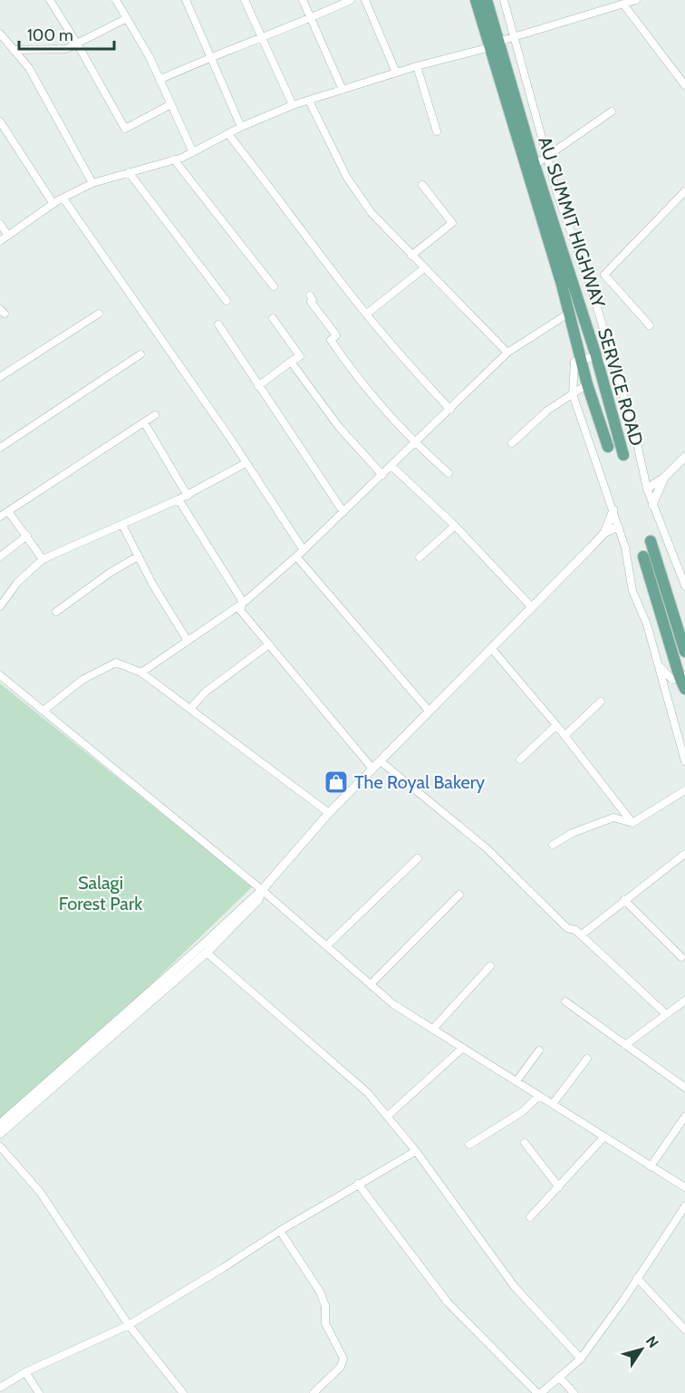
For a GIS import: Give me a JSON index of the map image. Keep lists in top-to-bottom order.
{
  "streets": {
    "main road": ["AU SUMMIT HIGHWAY"],
    "street": ["SERVICE ROAD"]
  },
  "parks": ["Salagi Forest Park"],
  "places": {
    "shop": ["The Royal Bakery"]
  },
  "scale_bar": "100 m",
  "north": "top right"
}
